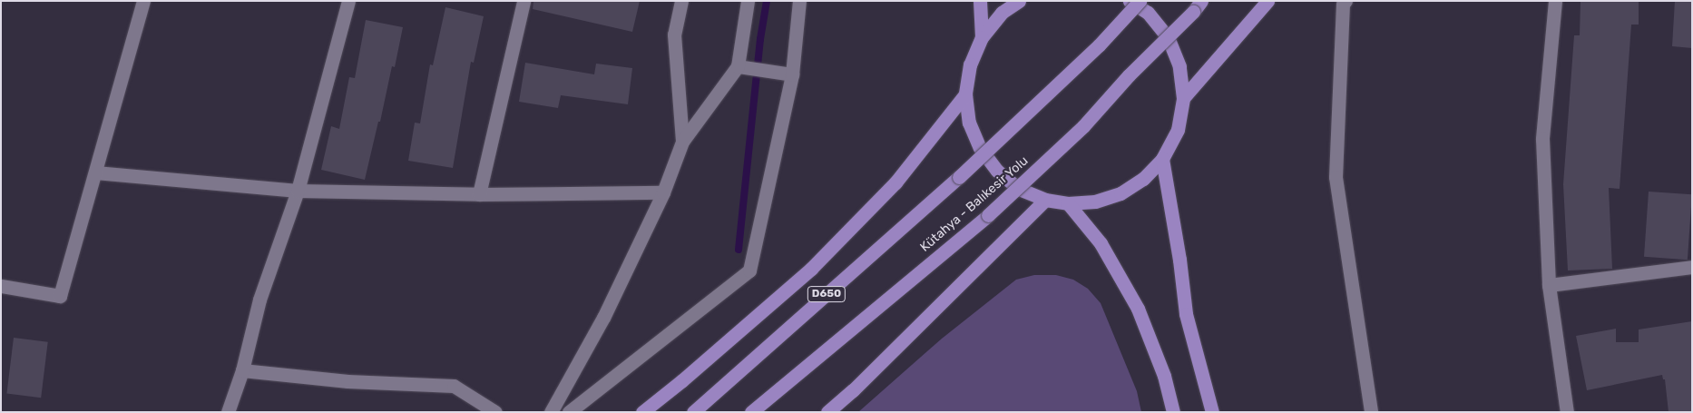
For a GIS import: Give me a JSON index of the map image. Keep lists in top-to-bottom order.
{
  "streets": {
    "highway": ["Kütahya - Balıkesir Yolu", "D650"]
  }
}
